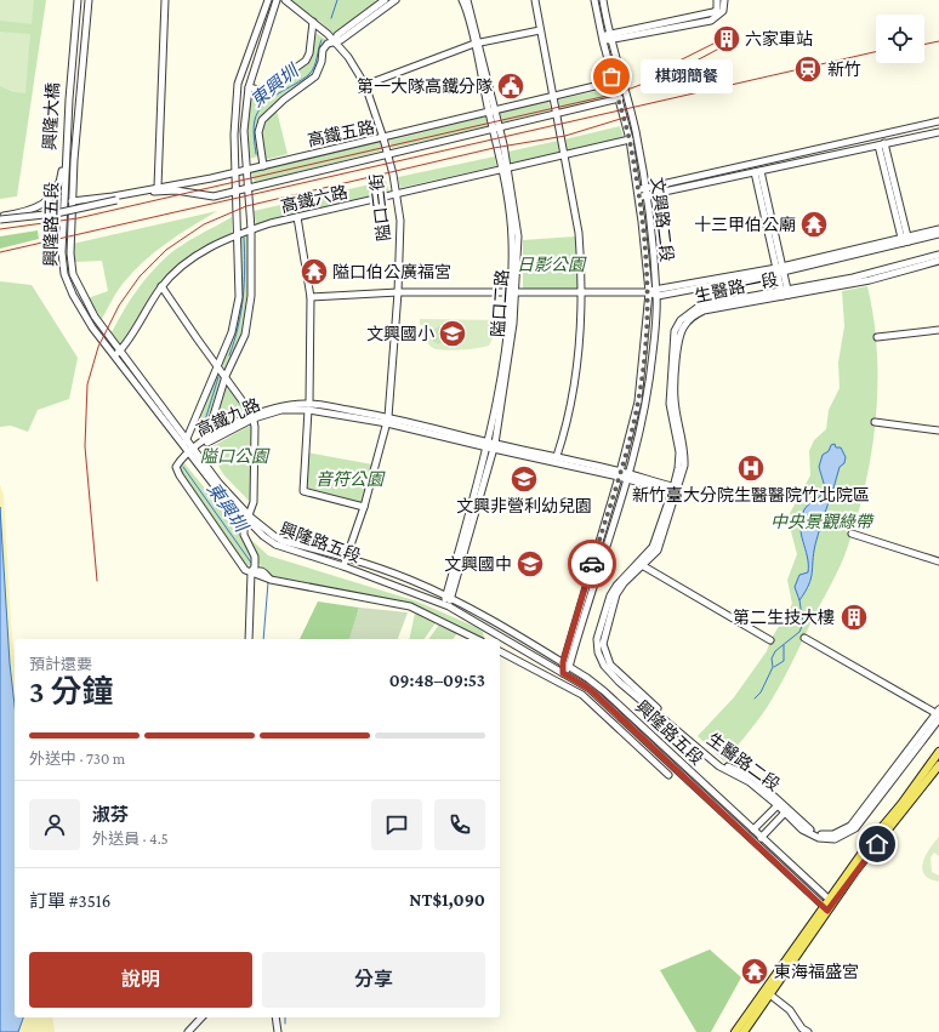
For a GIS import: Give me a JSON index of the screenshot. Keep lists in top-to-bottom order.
{
  "streets": {
    "street": [
      "興隆大橋",
      "高鐵五路",
      "高鐵六路",
      "隘口三街",
      "文興路二段",
      "興隆路五段",
      "生醫路一段",
      "隘口二路",
      "高鐵九路",
      "生醫路二段"
    ]
  },
  "crossings": [
    ["興隆大橋", "高鐵五路"],
    ["興隆大橋", "興隆路五段"],
    ["高鐵五路", "隘口三街"],
    ["高鐵五路", "文興路二段"],
    ["高鐵五路", "興隆路五段"],
    ["高鐵五路", "隘口二路"],
    ["高鐵六路", "隘口三街"],
    ["高鐵六路", "文興路二段"],
    ["高鐵六路", "興隆路五段"],
    ["高鐵六路", "隘口二路"],
    ["隘口三街", "興隆路五段"],
    ["隘口三街", "高鐵九路"],
    ["文興路二段", "興隆路五段"],
    ["文興路二段", "高鐵九路"],
    ["興隆路五段", "隘口二路"],
    ["興隆路五段", "高鐵九路"],
    ["生醫路一段", "高鐵九路"],
    ["生醫路一段", "生醫路二段"],
    ["隘口二路", "高鐵九路"],
    ["高鐵九路", "生醫路二段"]
  ],
  "water": ["東興圳"],
  "parks": [
    "日影公園",
    "隘口公園",
    "音符公園",
    "中央景觀綠帶"
  ],
  "places": {
    "building": ["六家車站", "第二生技大樓"],
    "station": ["新竹"],
    "other": ["棋翊簡餐"],
    "public building": ["第一大隊高鐵分隊"],
    "temple": ["十三甲伯公廟", "隘口伯公廣福宮", "東海福盛宮"],
    "school or university": ["文興國小", "文興非營利幼兒園", "文興國中"],
    "hospital": ["新竹臺大分院生醫醫院竹北院區"]
  },
  "page": {
    "bubble": "棋翊簡餐",
    "heading": ["3 分鐘", "預計還要", "09:48–09:53"],
    "panel": [
      "淑芬",
      "外送員 · 4.5",
      "訂單 #3516",
      "NT$1,090"
    ],
    "bar": "外送中 · 730 m",
    "buttons": ["說明", "分享"]
  }
}
